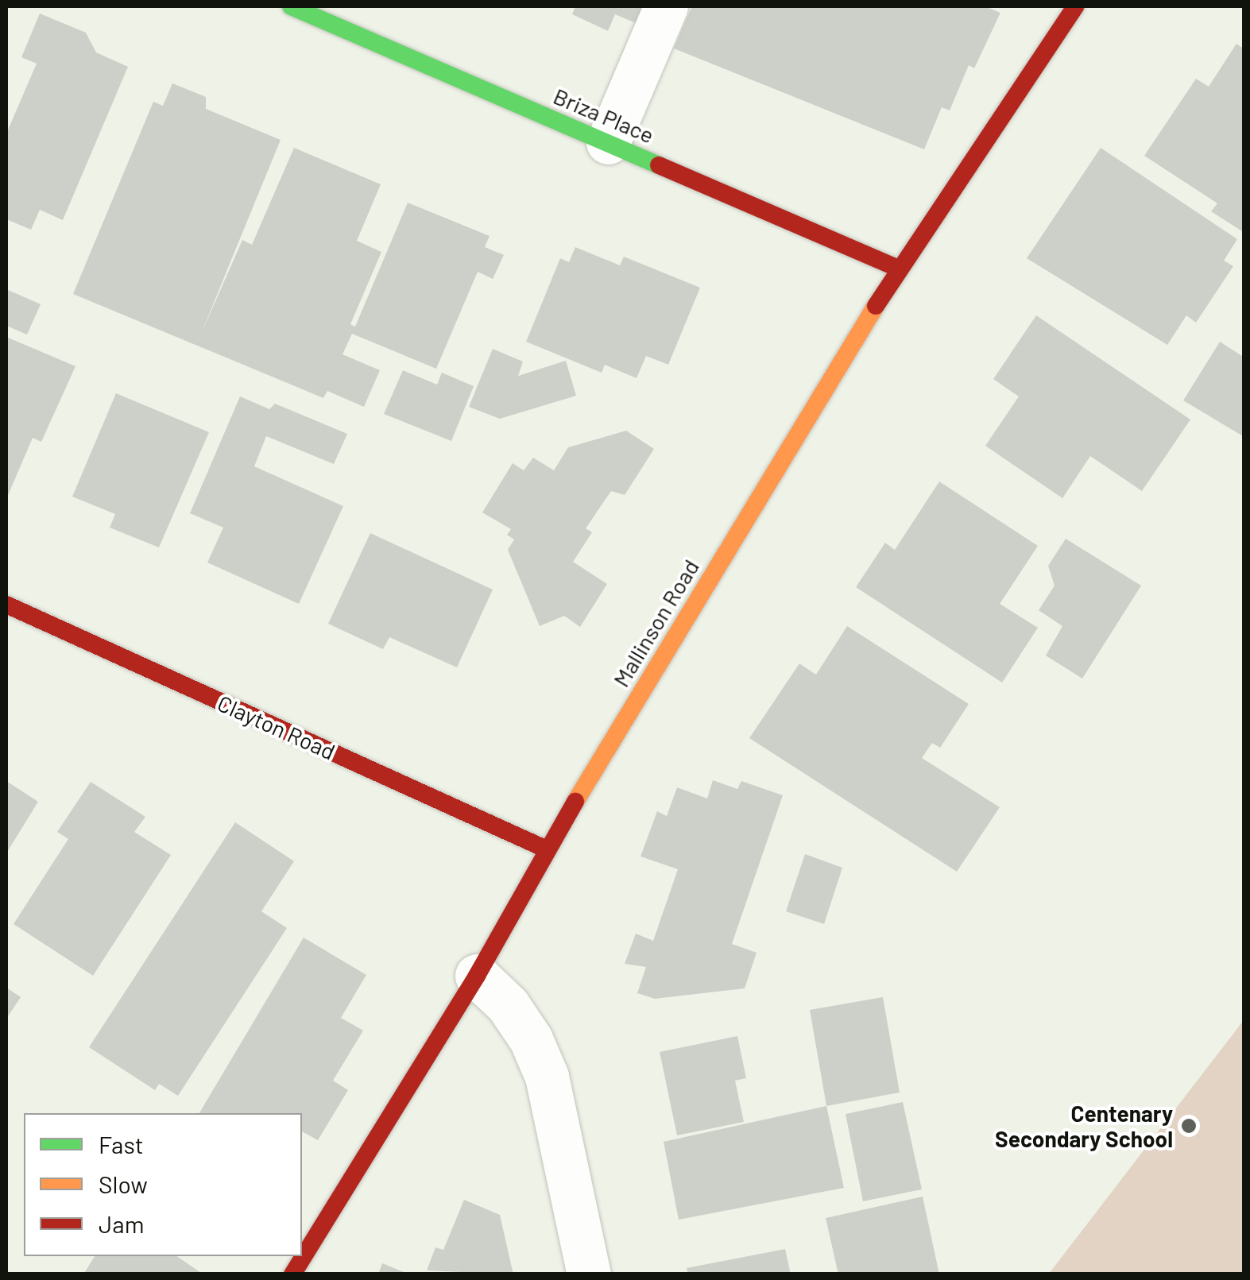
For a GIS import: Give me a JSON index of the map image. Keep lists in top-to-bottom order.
{
  "streets": {
    "street": ["Briza Place", "Mallinson Road", "Clayton Road"]
  },
  "crossings": [
    ["Briza Place", "Mallinson Road"],
    ["Mallinson Road", "Clayton Road"]
  ],
  "places": ["Centenary Secondary School"],
  "legend": ["Fast", "Slow", "Jam"]
}
